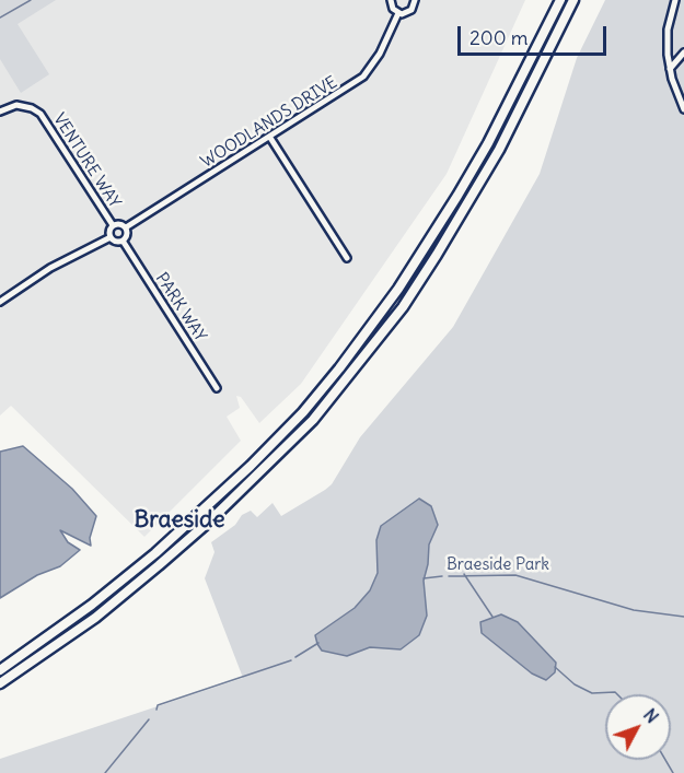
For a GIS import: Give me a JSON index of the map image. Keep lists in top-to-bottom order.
{
  "streets": {
    "street": ["WOODLANDS DRIVE", "VENTURE WAY", "PARK WAY"]
  },
  "crossings": [
    ["WOODLANDS DRIVE", "VENTURE WAY"],
    ["WOODLANDS DRIVE", "PARK WAY"],
    ["VENTURE WAY", "PARK WAY"]
  ],
  "districts": ["Braeside"],
  "parks": ["Braeside Park"],
  "scale_bar": "200 m",
  "north": "top right"
}
